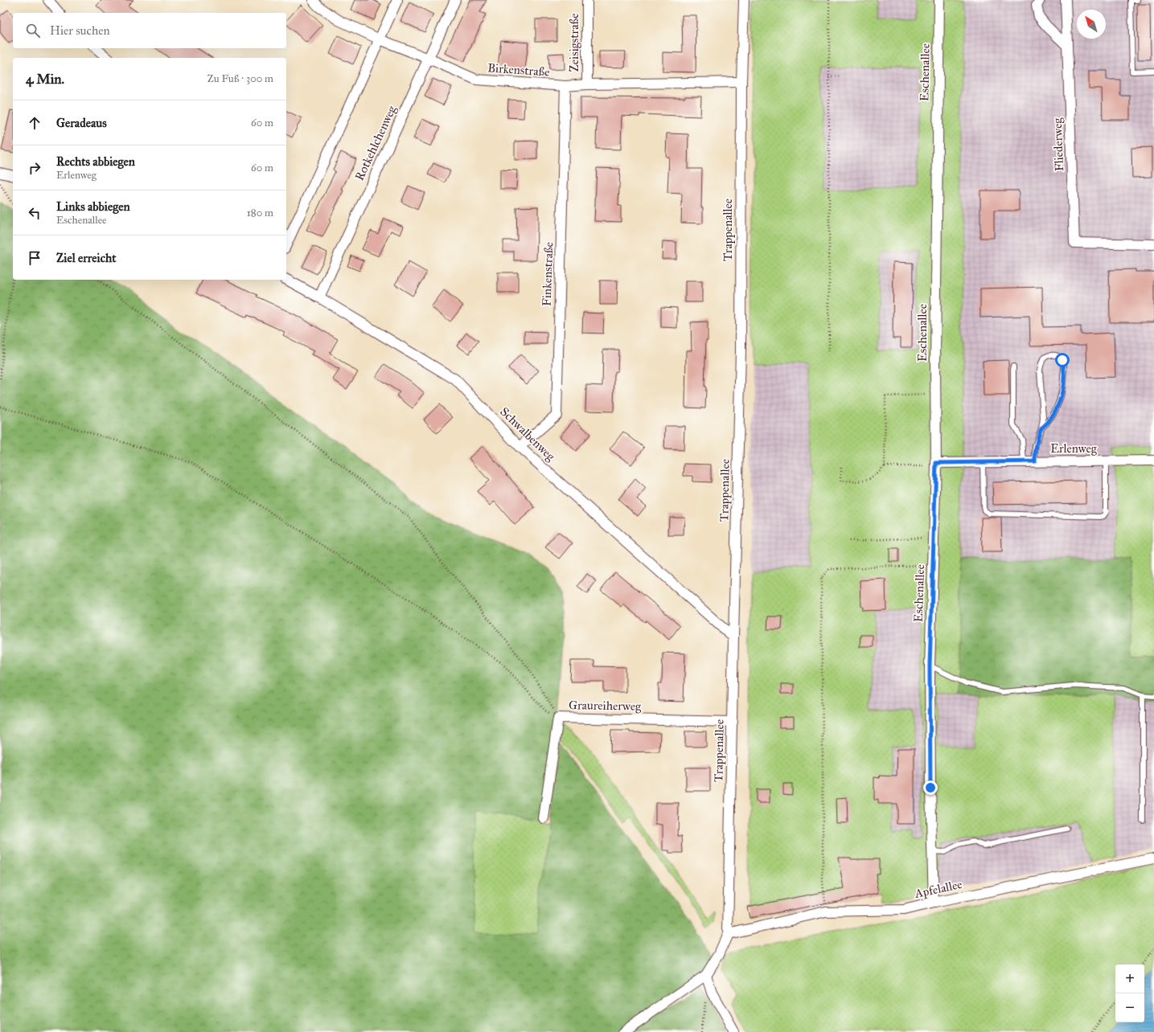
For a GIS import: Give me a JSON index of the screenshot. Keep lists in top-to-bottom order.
{
  "streets": {
    "street": [
      "Zeisigstraße",
      "Birkenstraße",
      "Eschenallee",
      "Rotkehlchenweg",
      "Fliederweg",
      "Trappenallee",
      "Finkenstraße",
      "Schwalbenweg",
      "Erlenweg",
      "Graureiherweg",
      "Apfelallee"
    ]
  },
  "crossings": [
    ["Zeisigstraße", "Birkenstraße"],
    ["Birkenstraße", "Rotkehlchenweg"],
    ["Birkenstraße", "Trappenallee"],
    ["Birkenstraße", "Finkenstraße"],
    ["Eschenallee", "Erlenweg"],
    ["Eschenallee", "Apfelallee"],
    ["Rotkehlchenweg", "Schwalbenweg"],
    ["Trappenallee", "Schwalbenweg"],
    ["Trappenallee", "Graureiherweg"],
    ["Trappenallee", "Apfelallee"],
    ["Finkenstraße", "Schwalbenweg"]
  ],
  "north": "top left",
  "page": {
    "search": "Hier suchen",
    "heading": ["4 Min.", "Zu Fuß · 300 m"],
    "list": [
      ["Geradeaus", "60 m"],
      ["Rechts abbiegen", "Erlenweg", "60 m"],
      ["Links abbiegen", "Eschenallee", "180 m"],
      "Ziel erreicht"
    ],
    "map_buttons": ["+", "−"]
  }
}
